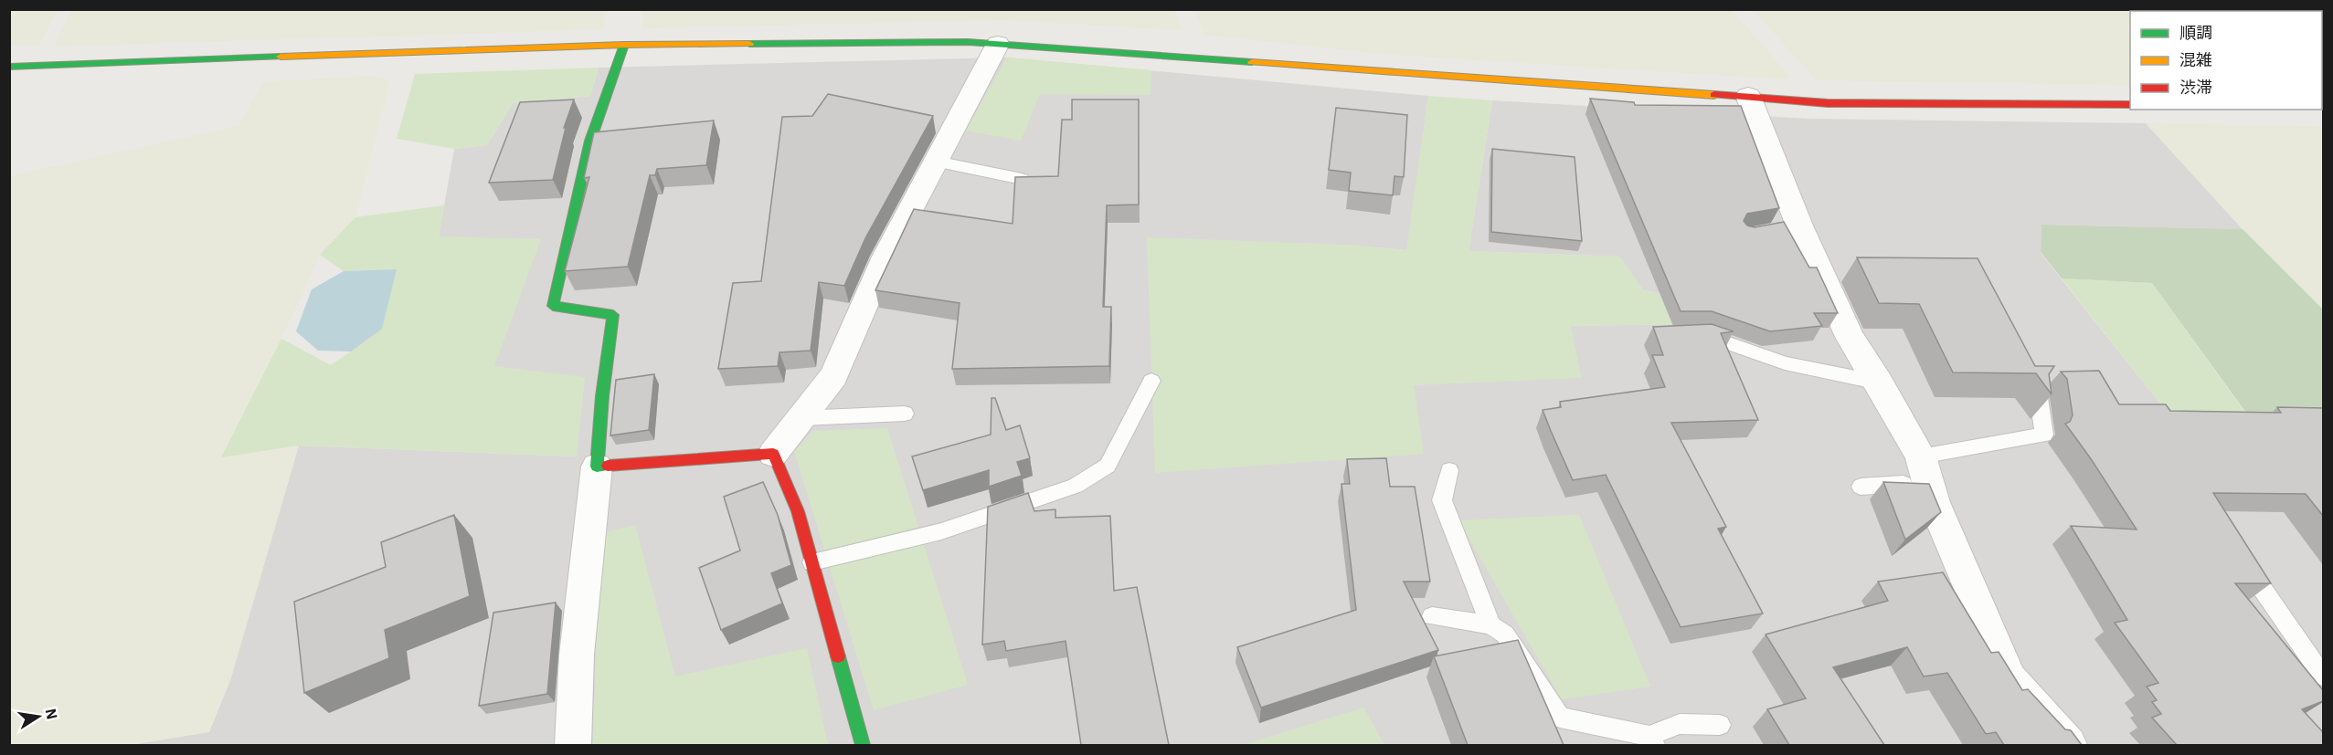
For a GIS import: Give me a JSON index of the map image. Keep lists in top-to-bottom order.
{
  "legend": ["順調", "混雑", "渋滞"],
  "north": "right"
}
